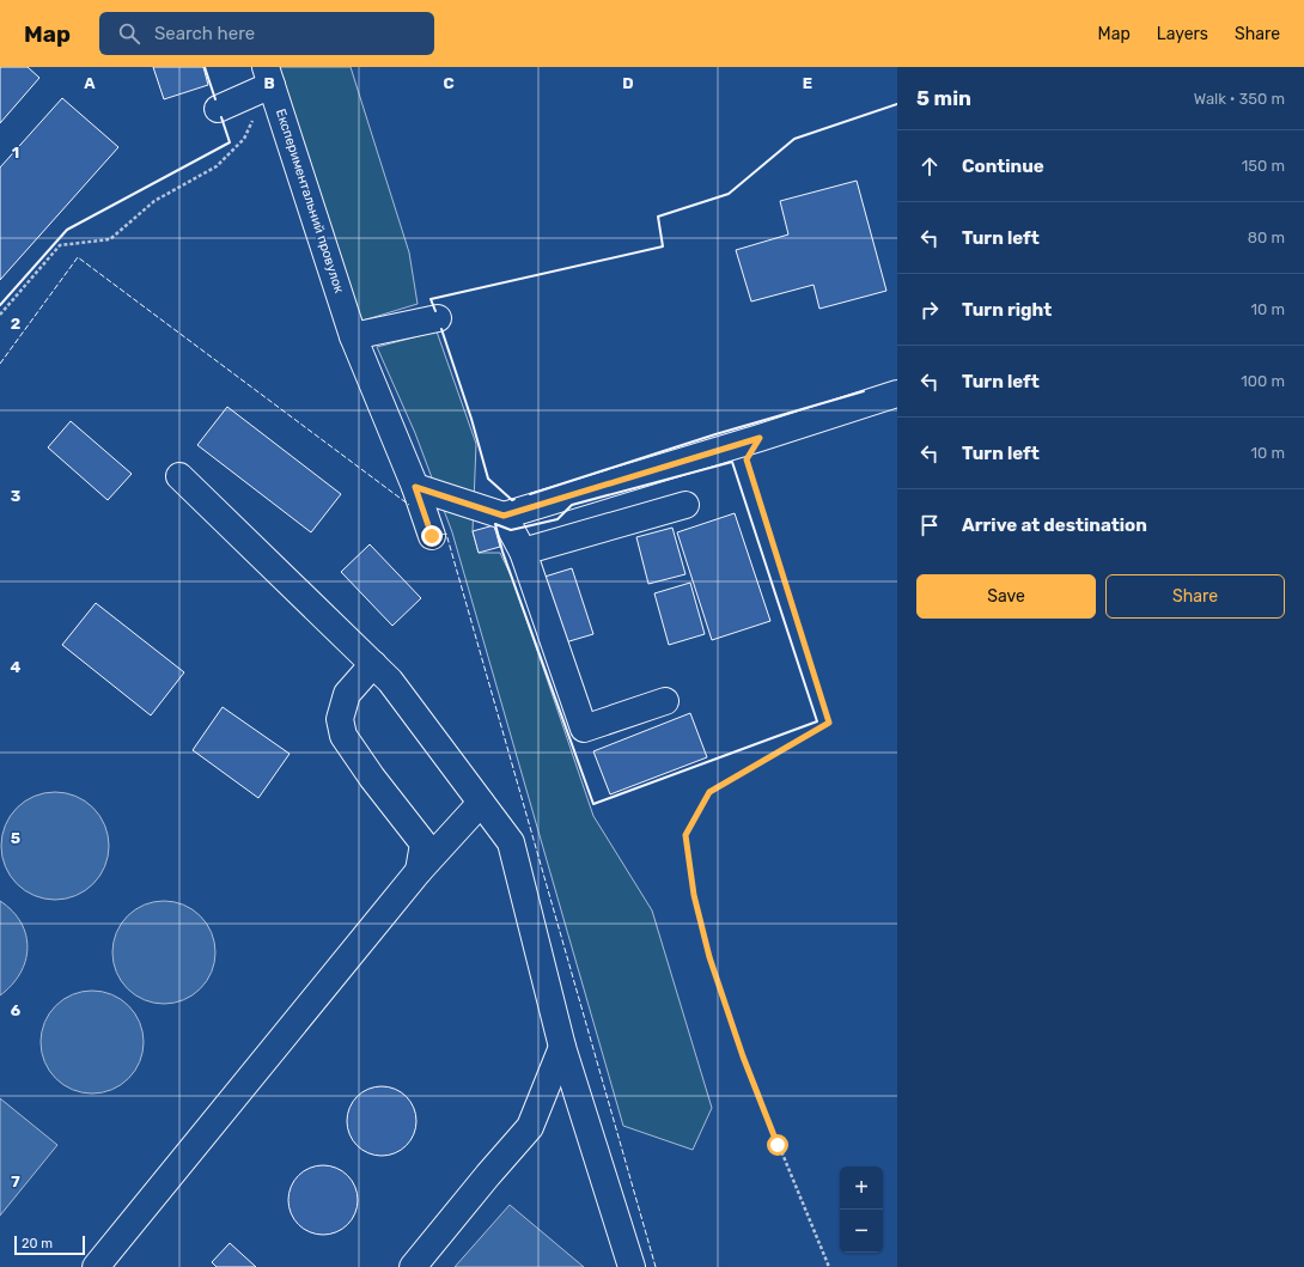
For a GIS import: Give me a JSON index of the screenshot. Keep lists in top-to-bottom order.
{
  "streets": {
    "street": ["Експериментальний провулок"]
  },
  "scale_bar": "20 m",
  "page": {
    "header": "Map",
    "search": "Search here",
    "nav": ["Map", "Layers", "Share"],
    "heading": ["5 min", "Walk · 350 m"],
    "list": [
      ["Continue", "150 m"],
      ["Turn left", "80 m"],
      ["Turn right", "10 m"],
      ["Turn left", "100 m"],
      ["Turn left", "10 m"],
      "Arrive at destination"
    ],
    "buttons": ["Save", "Share"],
    "map_buttons": ["+", "−"],
    "scale": "20 m"
  },
  "grid": {
    "columns": [
      "A",
      "B",
      "C",
      "D",
      "E"
    ],
    "rows": [
      "1",
      "2",
      "3",
      "4",
      "5",
      "6",
      "7"
    ]
  }
}
